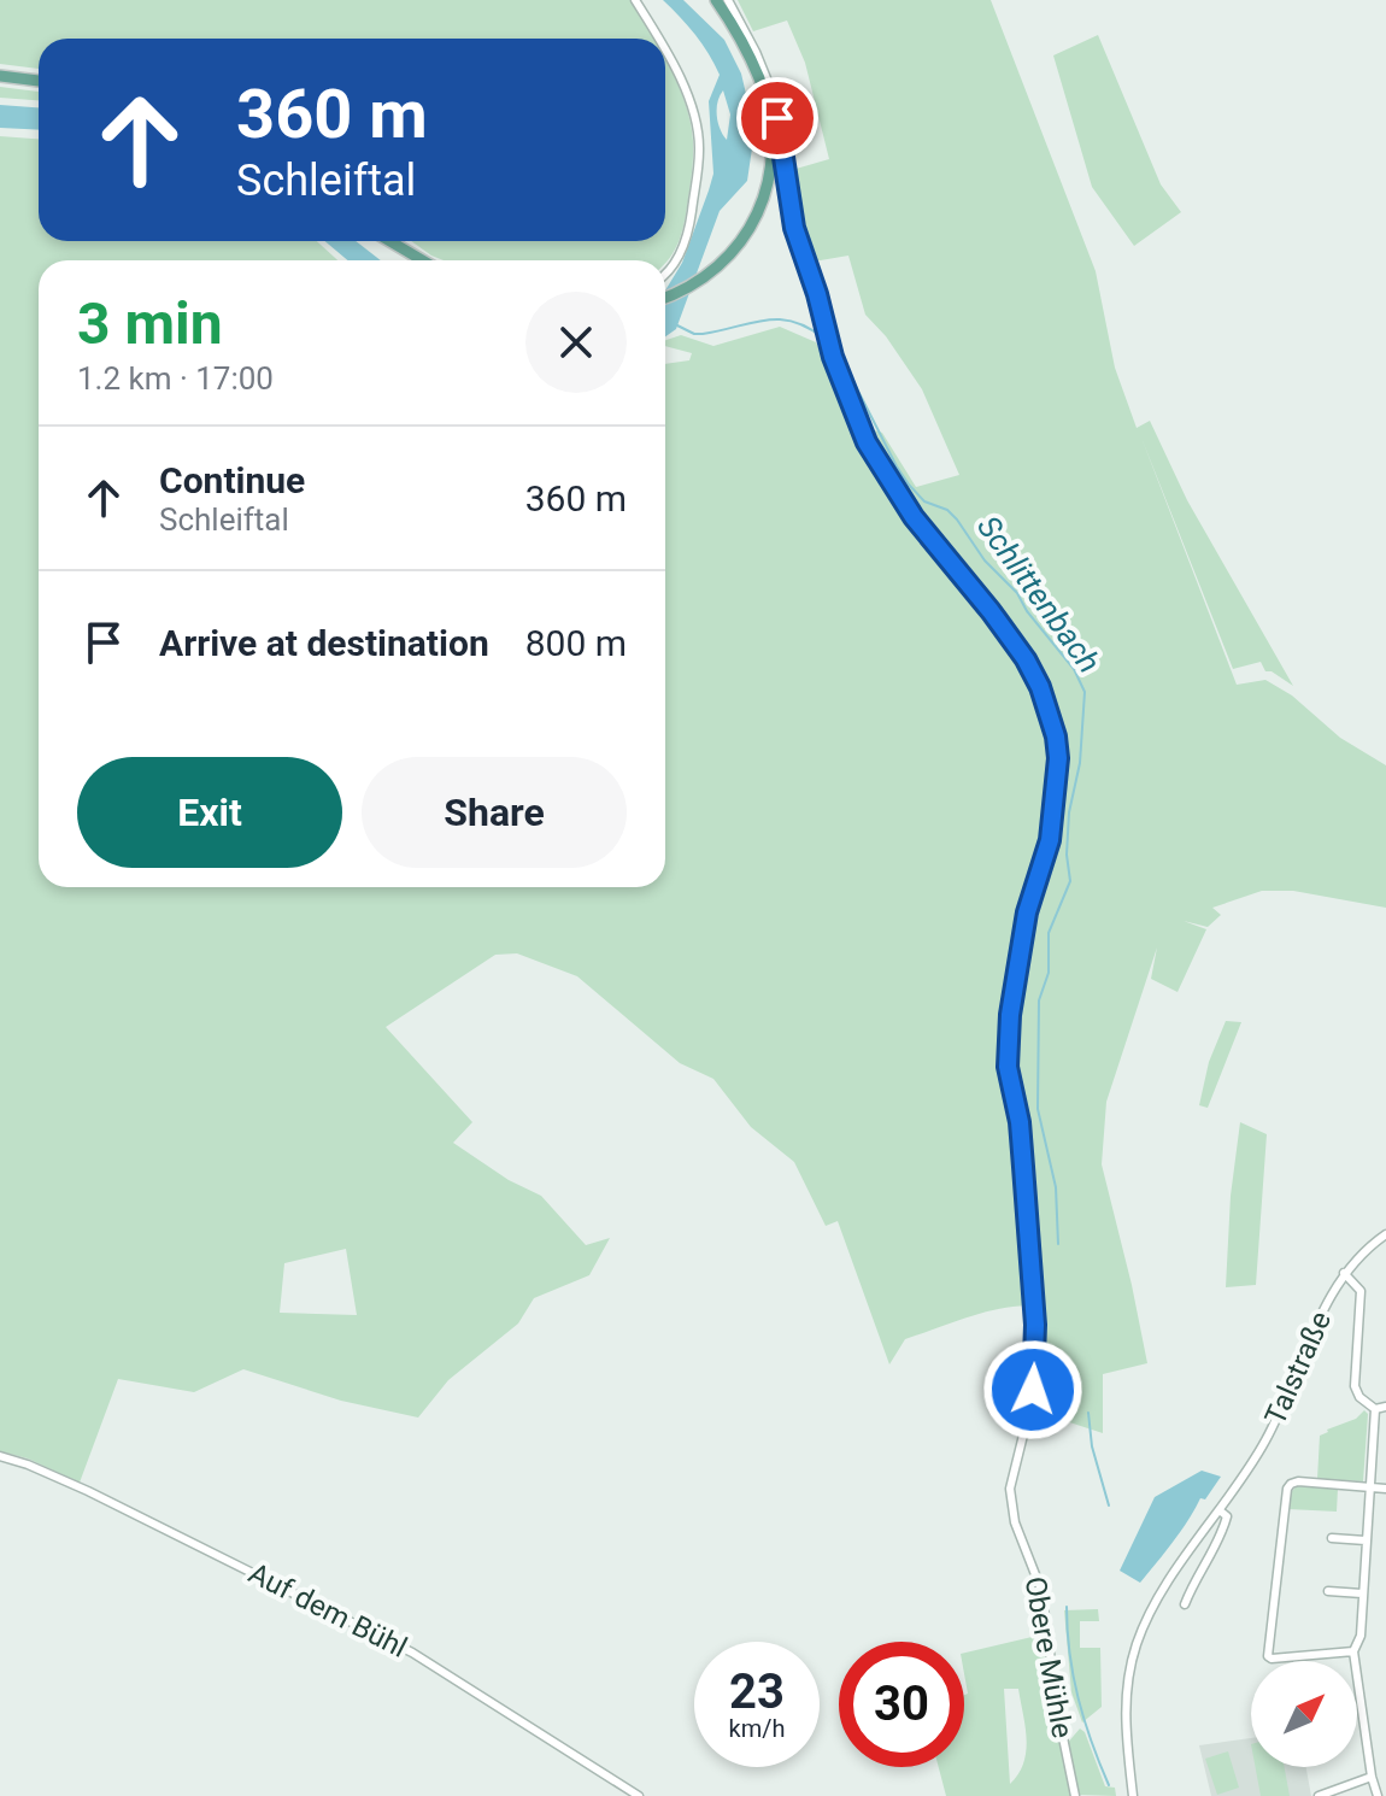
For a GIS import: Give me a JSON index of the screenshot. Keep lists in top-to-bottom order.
{
  "streets": {
    "street": ["Talstraße", "Auf dem Bühl", "Obere Mühle"]
  },
  "water": ["Schlittenbach"],
  "north": "top right",
  "page": {
    "turn": ["360 m", "Schleiftal"],
    "heading": ["3 min", "1.2 km · 17:00"],
    "list": [
      {
        "name": "Continue",
        "note": "Schleiftal",
        "value": "360 m"
      },
      {
        "name": "Arrive at destination",
        "value": "800 m"
      }
    ],
    "buttons": ["Exit", "Share"],
    "speed": "23 km/h",
    "limit": "30"
  }
}
